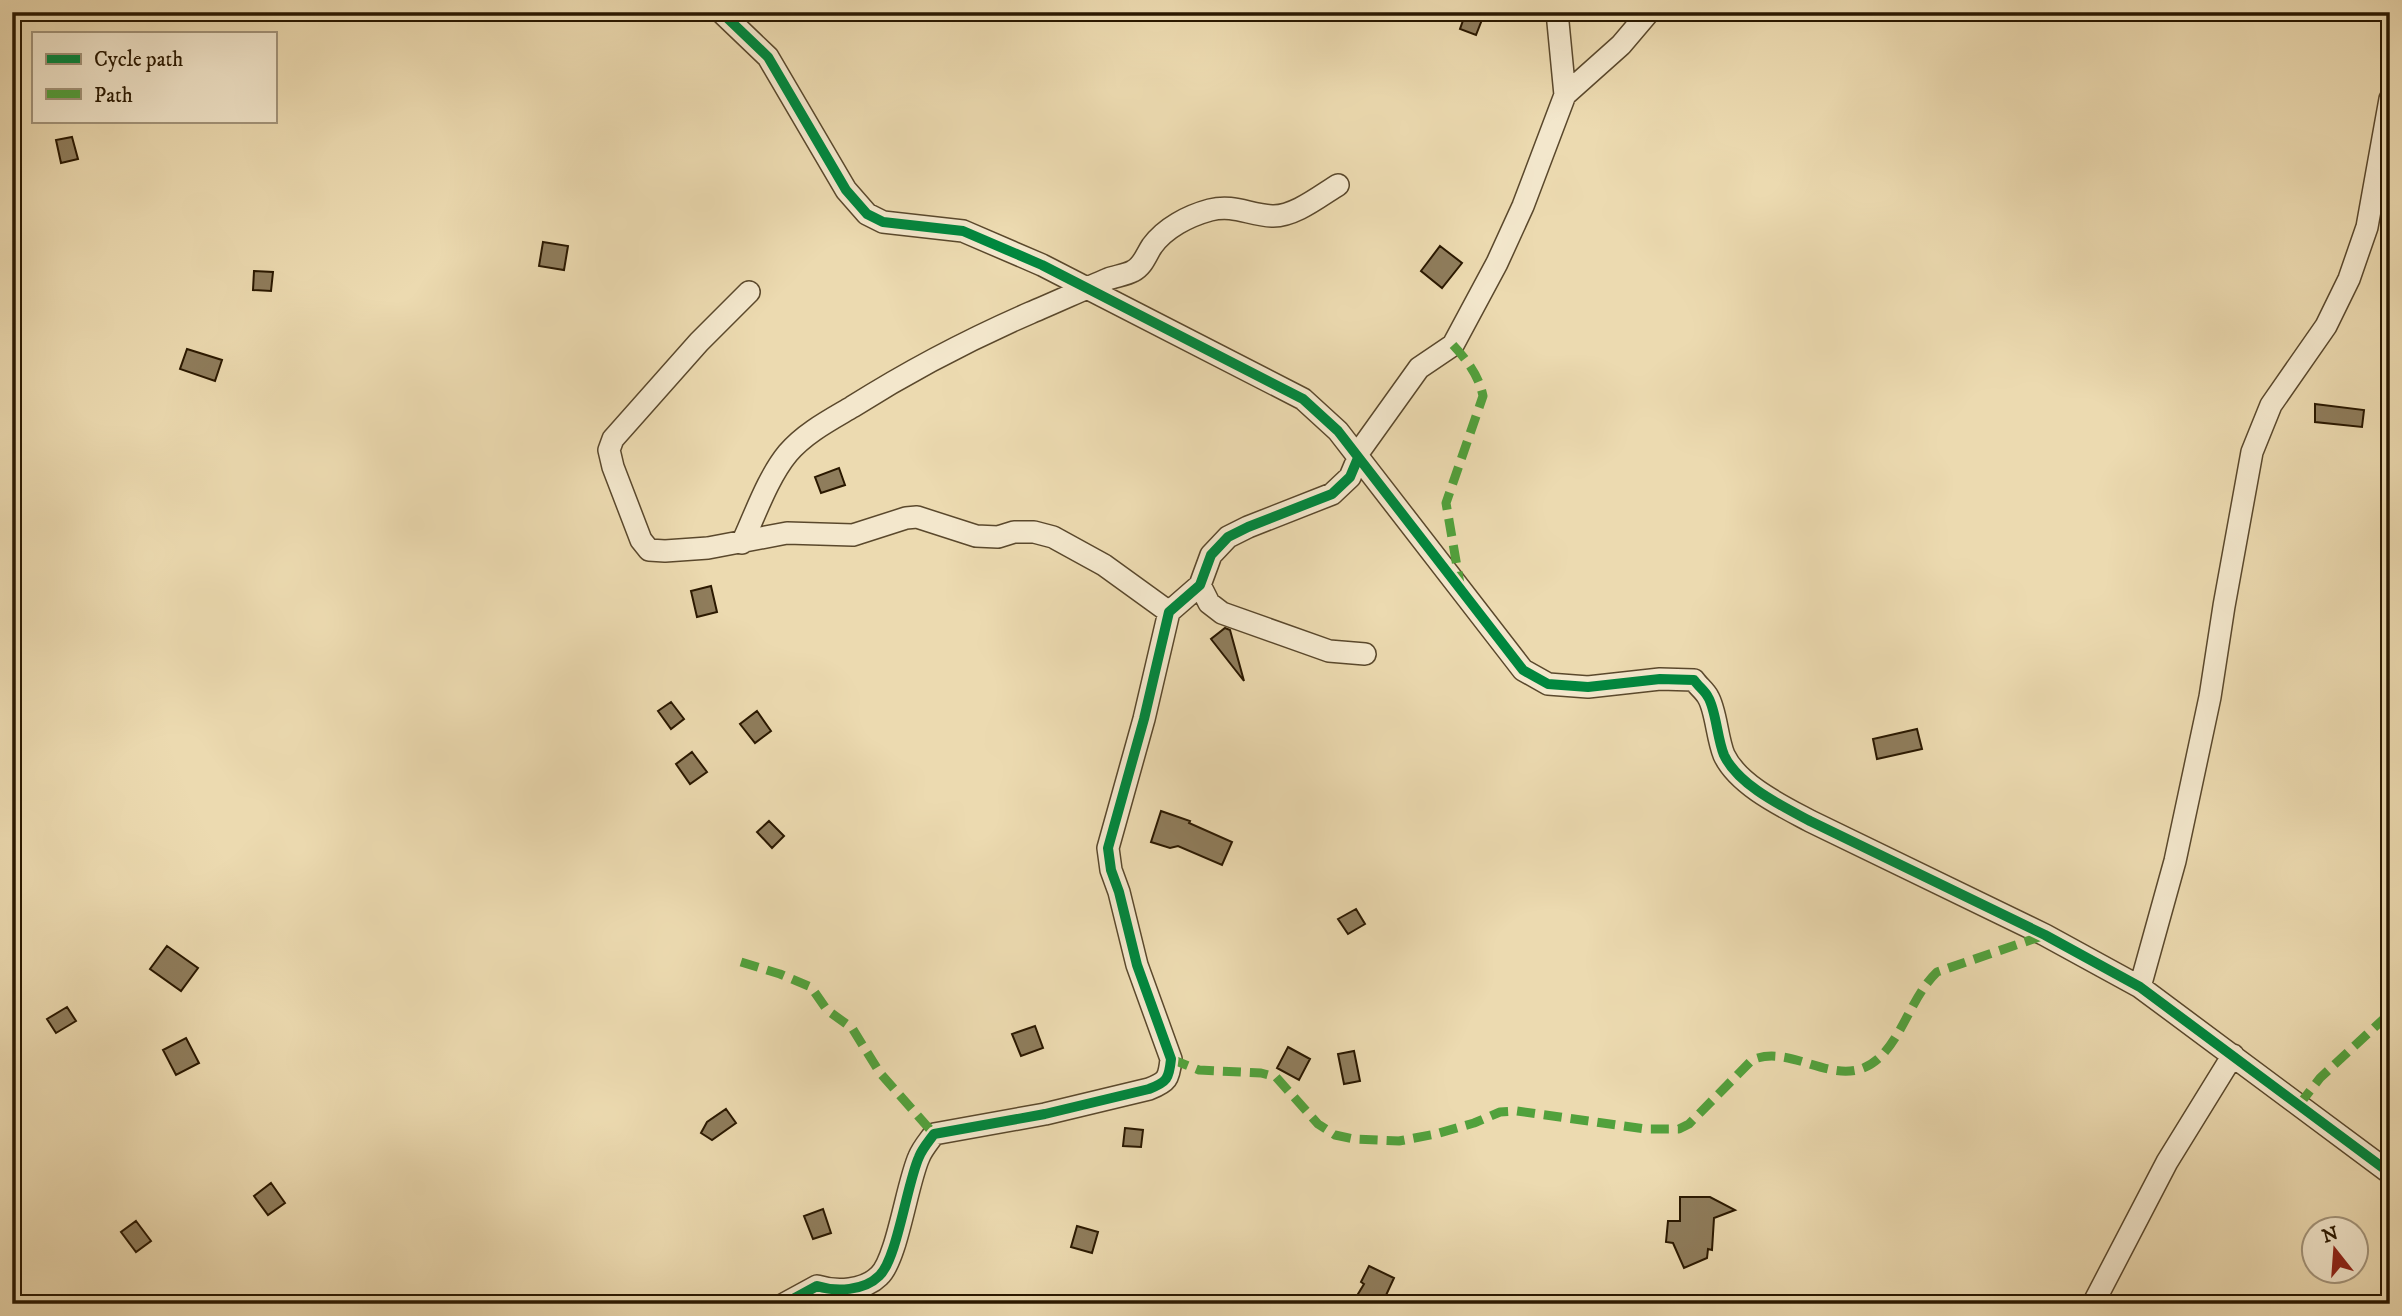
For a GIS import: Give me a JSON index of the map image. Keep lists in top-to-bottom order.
{
  "legend": ["Cycle path", "Path"],
  "north": "top"
}
